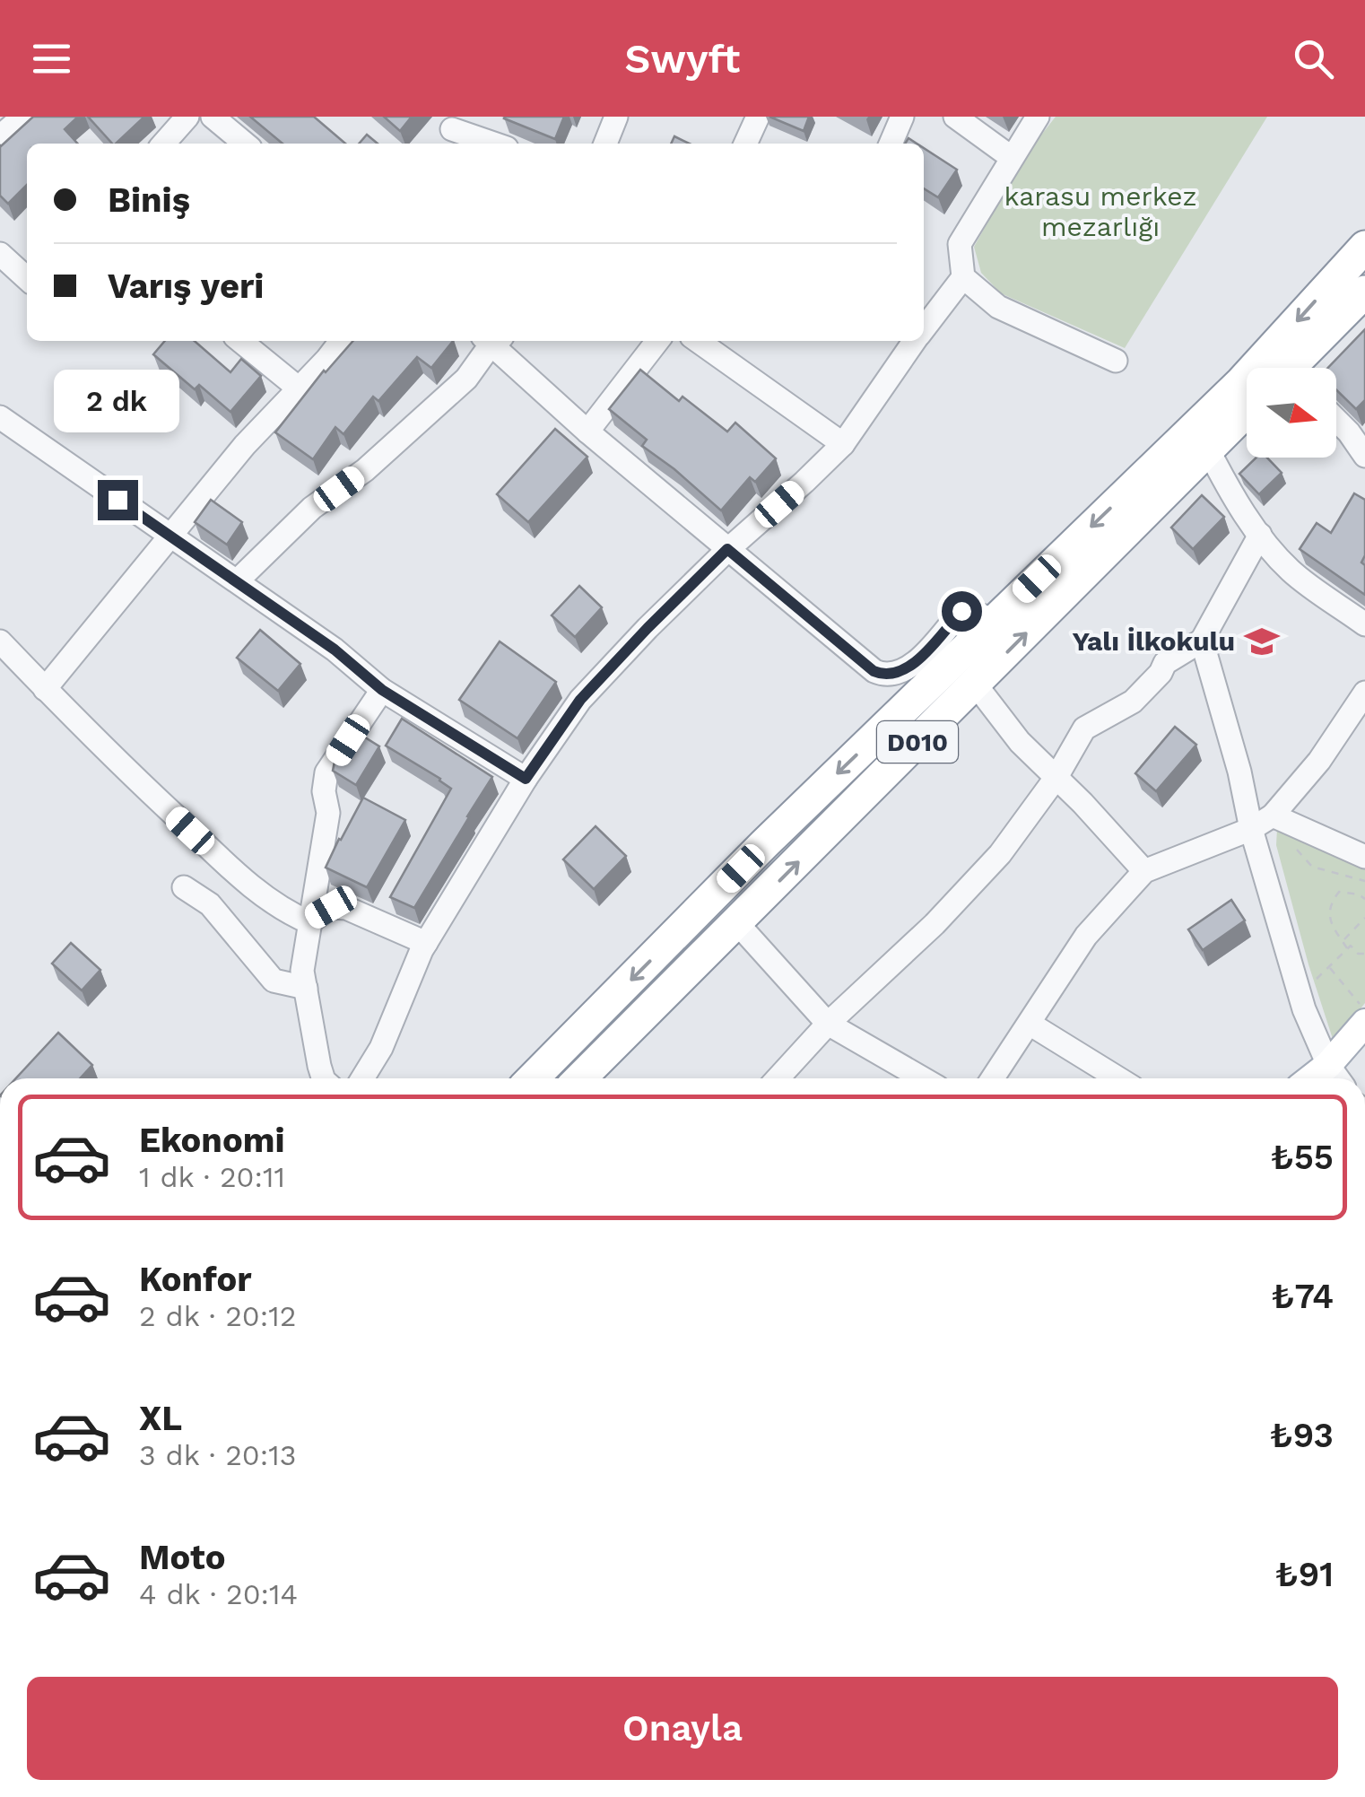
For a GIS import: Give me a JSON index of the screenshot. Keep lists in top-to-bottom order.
{
  "streets": {
    "highway": ["D010"]
  },
  "parks": ["karasu merkez mezarlığı"],
  "places": {
    "school or university": ["Yalı İlkokulu"]
  },
  "north": "right",
  "page": {
    "header": "Swyft",
    "banner": ["Biniş", "Varış yeri"],
    "bubble": "2 dk",
    "list": [
      {
        "name": "Ekonomi",
        "note": "1 dk · 20:11",
        "value": "₺55"
      },
      {
        "name": "Konfor",
        "note": "2 dk · 20:12",
        "value": "₺74"
      },
      {
        "name": "XL",
        "note": "3 dk · 20:13",
        "value": "₺93"
      },
      {
        "name": "Moto",
        "note": "4 dk · 20:14",
        "value": "₺91"
      }
    ],
    "buttons": "Onayla"
  }
}
